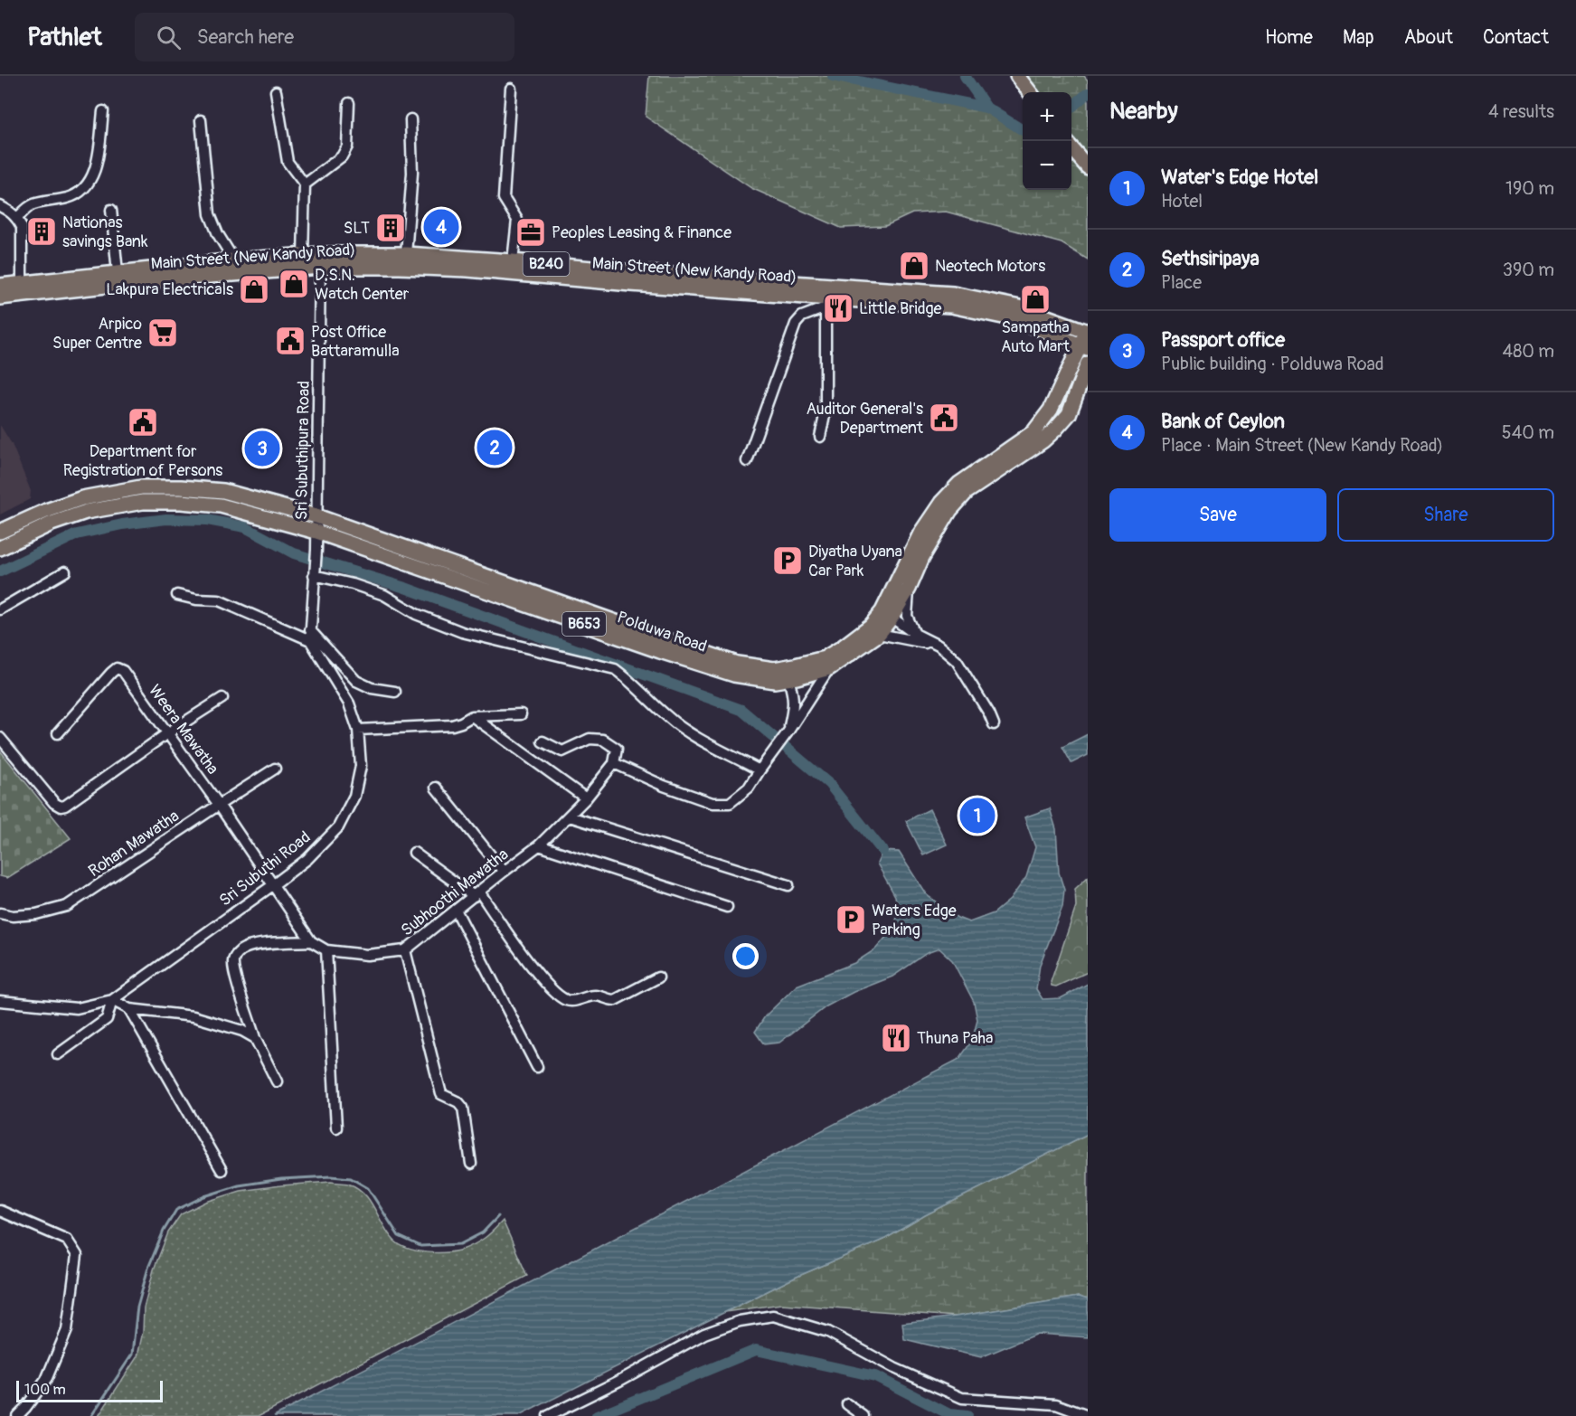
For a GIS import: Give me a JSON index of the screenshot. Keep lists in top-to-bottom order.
{
  "streets": {
    "main road": [
      "Main Street (New Kandy Road)",
      "B240",
      "B653",
      "Polduwa Road"
    ],
    "street": [
      "Sri Subuthipura Road",
      "Weera Mawatha",
      "Rohan Mawatha",
      "Sri Subuthi Road",
      "Subhoothi Mawatha"
    ]
  },
  "crossings": [
    ["Main Street (New Kandy Road)", "Sri Subuthipura Road"],
    ["Main Street (New Kandy Road)", "Polduwa Road"],
    ["Sri Subuthipura Road", "Polduwa Road"],
    ["Weera Mawatha", "Rohan Mawatha"],
    ["Weera Mawatha", "Sri Subuthi Road"],
    ["Weera Mawatha", "Subhoothi Mawatha"],
    ["Sri Subuthi Road", "Subhoothi Mawatha"]
  ],
  "places": {
    "building": ["SLT", "Nationas savings Bank"],
    "office": ["Peoples Leasing & Finance"],
    "shop": [
      "Neotech Motors",
      "D.S.N. Watch Center",
      "Lakpura Electricals",
      "Sampatha Auto Mart"
    ],
    "restaurant": ["Little Bridge", "Thuna Paha"],
    "supermarket": ["Arpico Super Centre"],
    "public building": ["Post Office Battaramulla", "Auditor General's Department", "Department for Registration of Persons"],
    "parking": ["Diyatha Uyana Car Park", "Waters Edge Parking"]
  },
  "scale_bar": "100 m",
  "page": {
    "header": "Pathlet",
    "search": "Search here",
    "nav": [
      "Home",
      "Map",
      "About",
      "Contact"
    ],
    "heading": ["Nearby", "4 results"],
    "map_buttons": ["+", "−"],
    "list": [
      {
        "mark": "1",
        "name": "Water's Edge Hotel",
        "note": "Hotel",
        "value": "190 m"
      },
      {
        "mark": "2",
        "name": "Sethsiripaya",
        "note": "Place",
        "value": "390 m"
      },
      {
        "mark": "3",
        "name": "Passport office",
        "note": "Public building · Polduwa Road",
        "value": "480 m"
      },
      {
        "mark": "4",
        "name": "Bank of Ceylon",
        "note": "Place · Main Street (New Kandy Road)",
        "value": "540 m"
      }
    ],
    "pins": [
      "4",
      "2",
      "3",
      "1"
    ],
    "buttons": ["Save", "Share"],
    "scale": "100 m"
  }
}
